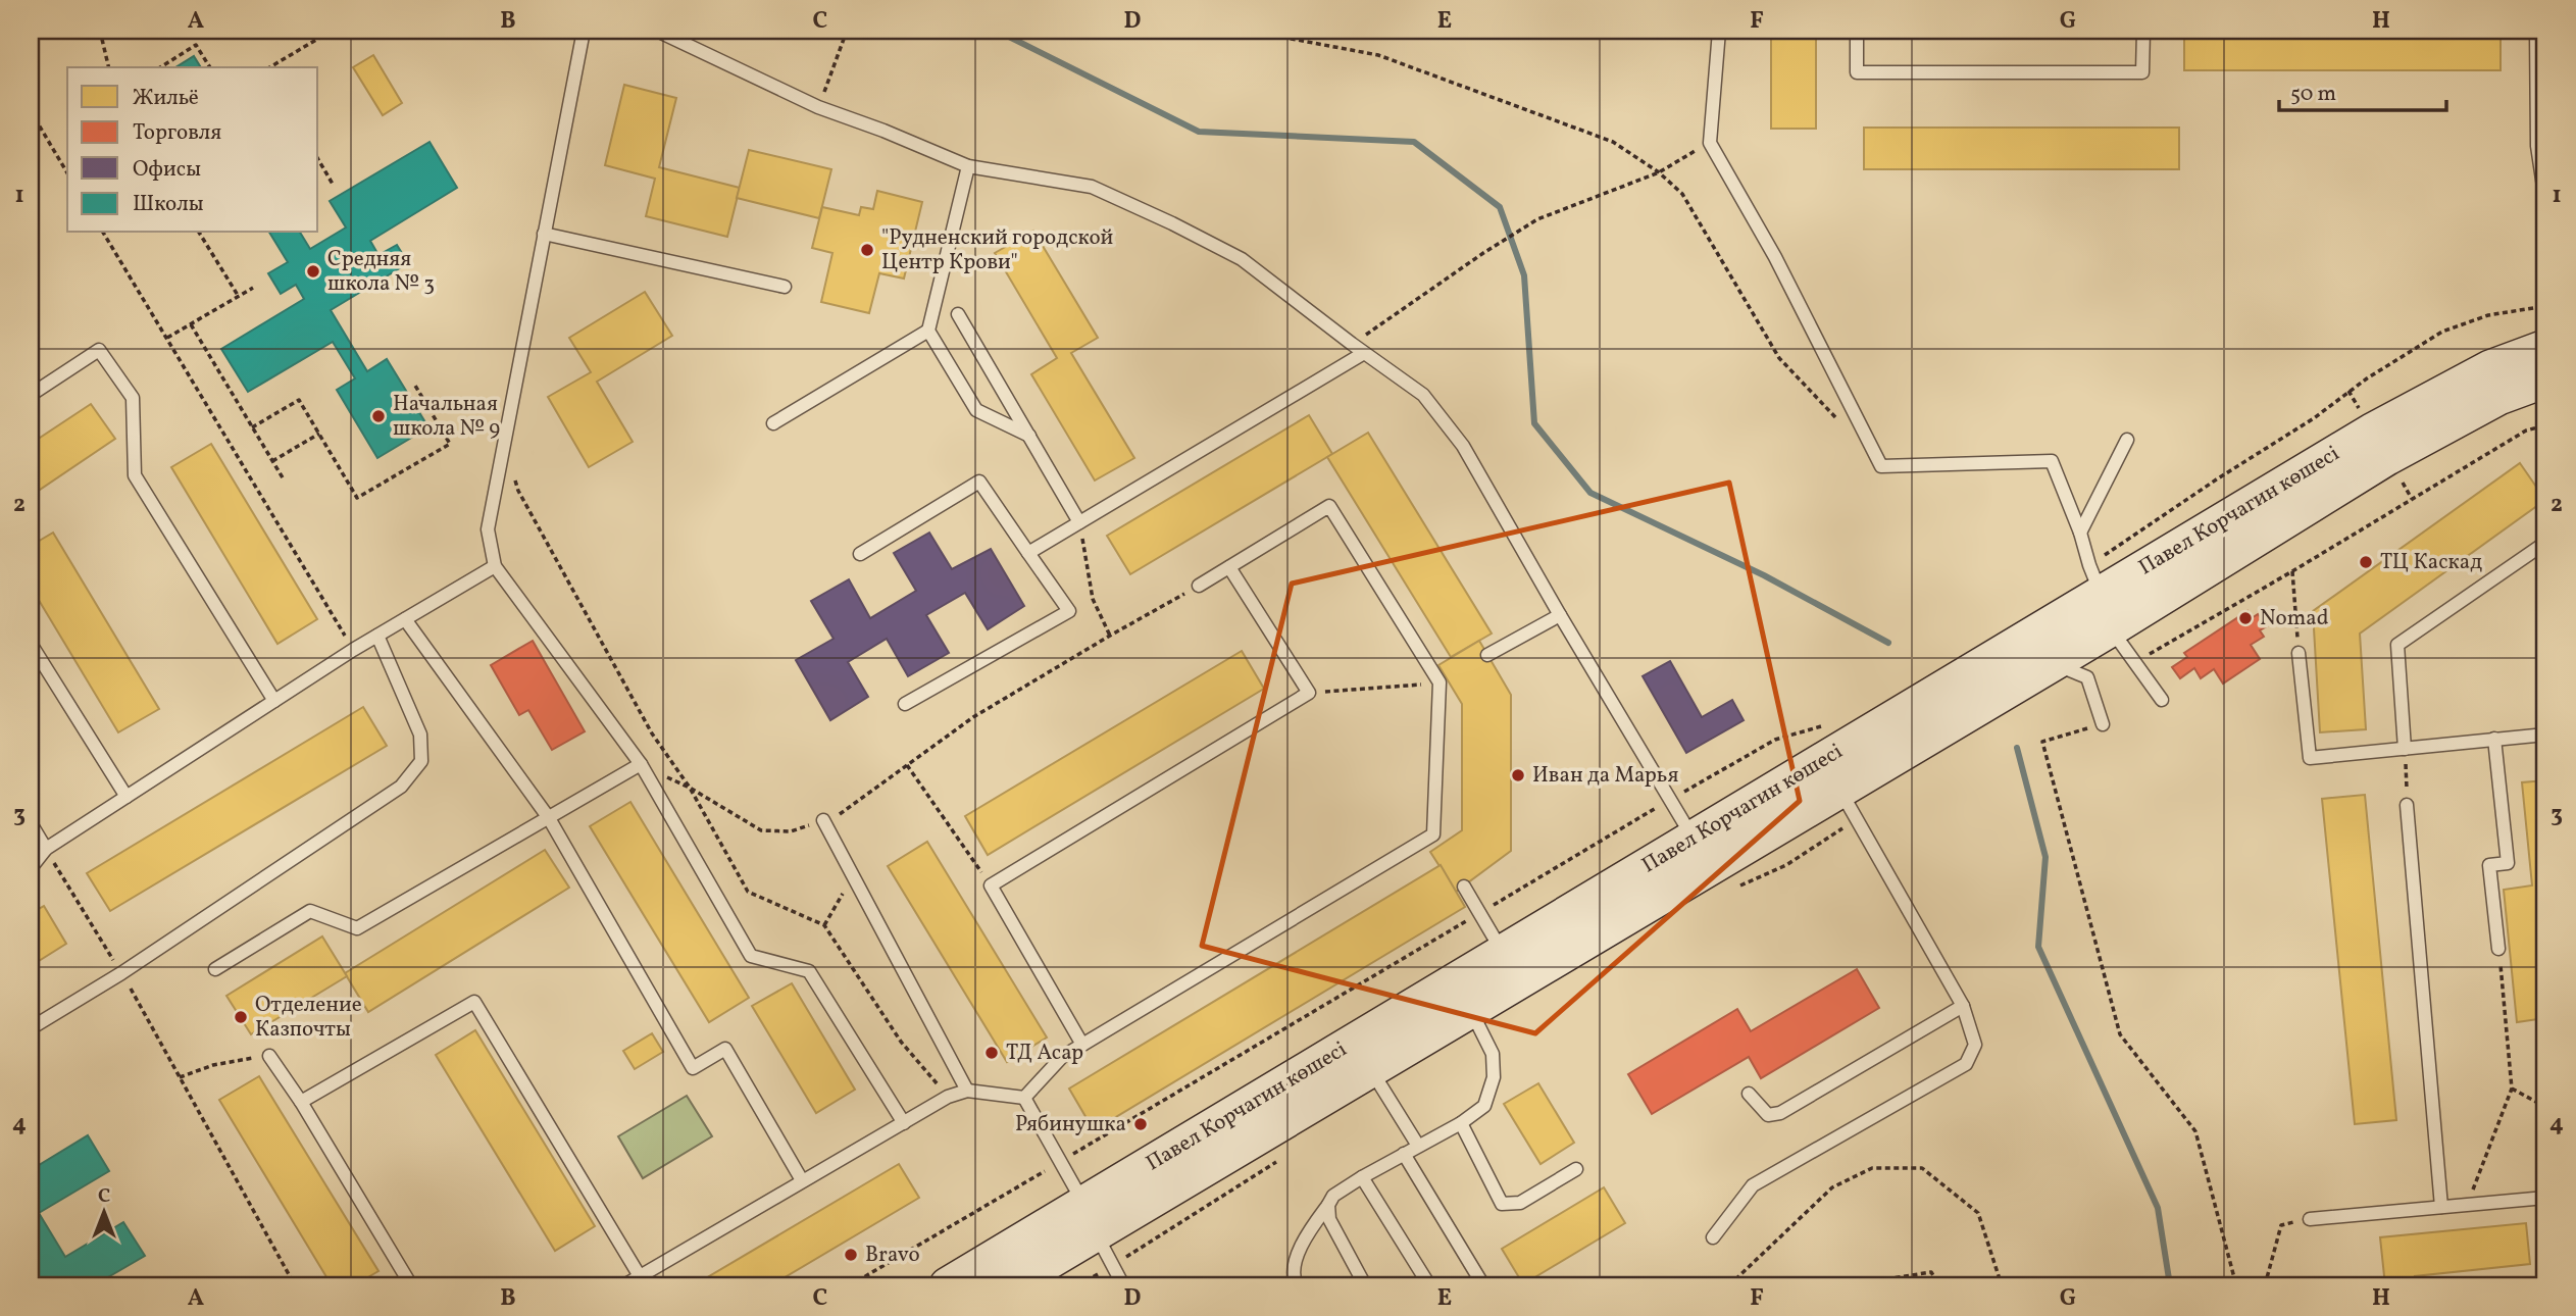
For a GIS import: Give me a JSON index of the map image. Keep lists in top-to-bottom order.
{
  "streets": {
    "street": ["Павел Корчагин көшесі"]
  },
  "places": [
    "\"Рудненский городской Центр Крови\"",
    "Средняя школа № 3",
    "Начальная школа № 9",
    "ТЦ Каскад",
    "Nomad",
    "Иван да Марья",
    "Отделение Казпочты",
    "ТД Асар",
    "Рябинушка",
    "Bravo"
  ],
  "legend": [
    "Жильё",
    "Торговля",
    "Офисы",
    "Школы"
  ],
  "scale_bar": "50 m",
  "north": "top",
  "grid": {
    "columns": [
      "A",
      "B",
      "C",
      "D",
      "E",
      "F",
      "G",
      "H"
    ],
    "rows": [
      "1",
      "2",
      "3",
      "4"
    ]
  }
}
